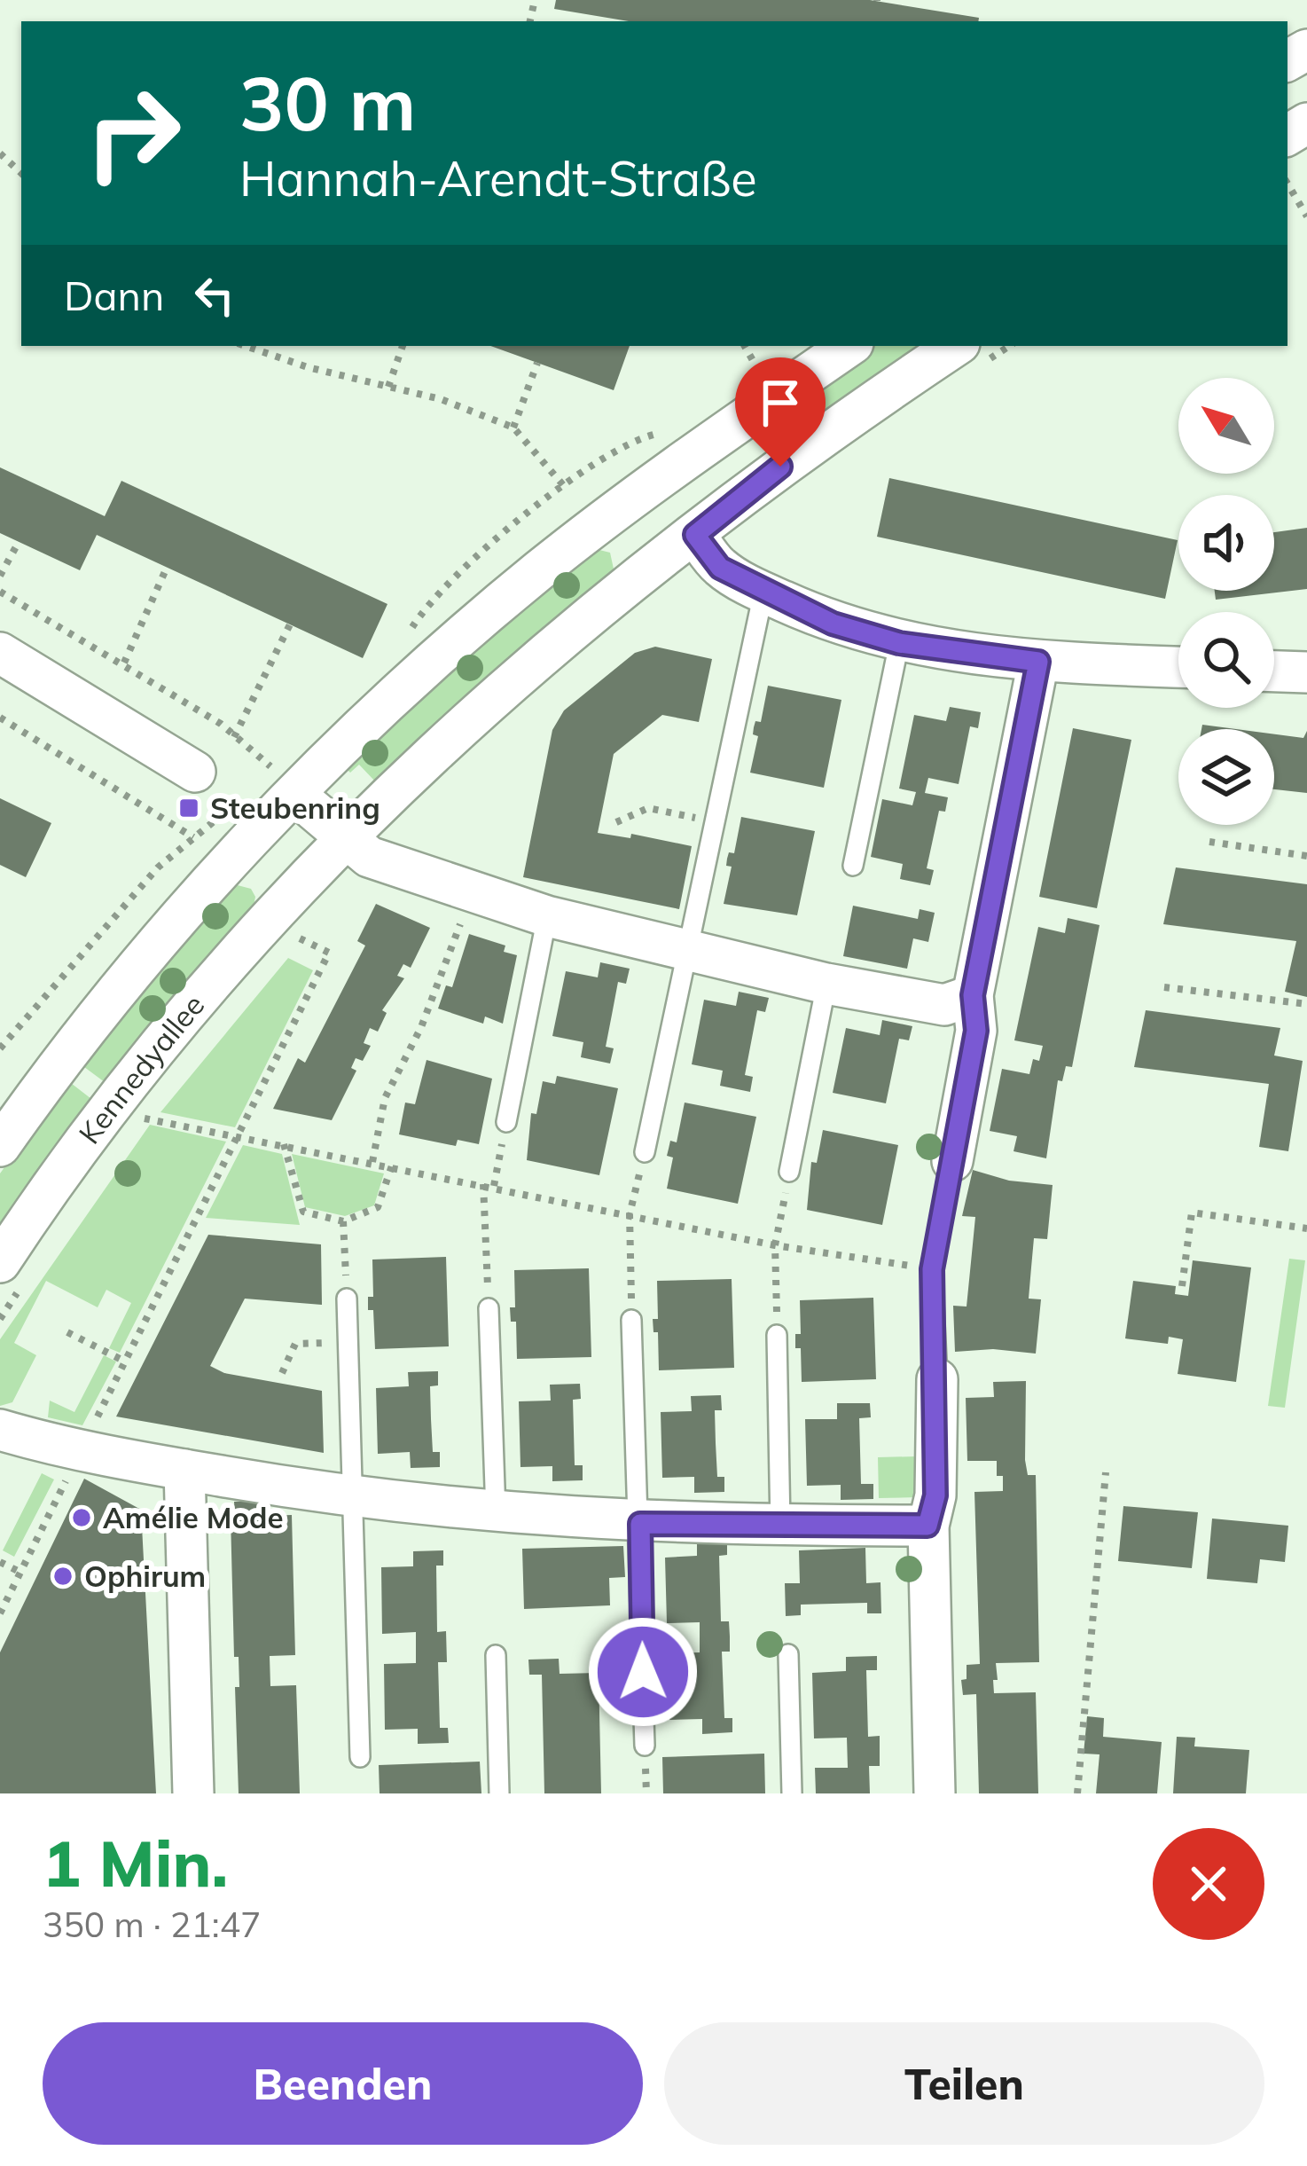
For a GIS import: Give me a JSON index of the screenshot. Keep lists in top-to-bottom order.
{
  "streets": {
    "street": ["Kennedyallee"]
  },
  "places": {
    "transit": ["Steubenring"],
    "other": ["Amélie Mode", "Ophirum"]
  },
  "north": "top left",
  "page": {
    "turn": ["30 m", "Hannah-Arendt-Straße"],
    "then": "Dann",
    "heading": ["1 Min.", "350 m · 21:47"],
    "buttons": ["Beenden", "Teilen"]
  }
}
